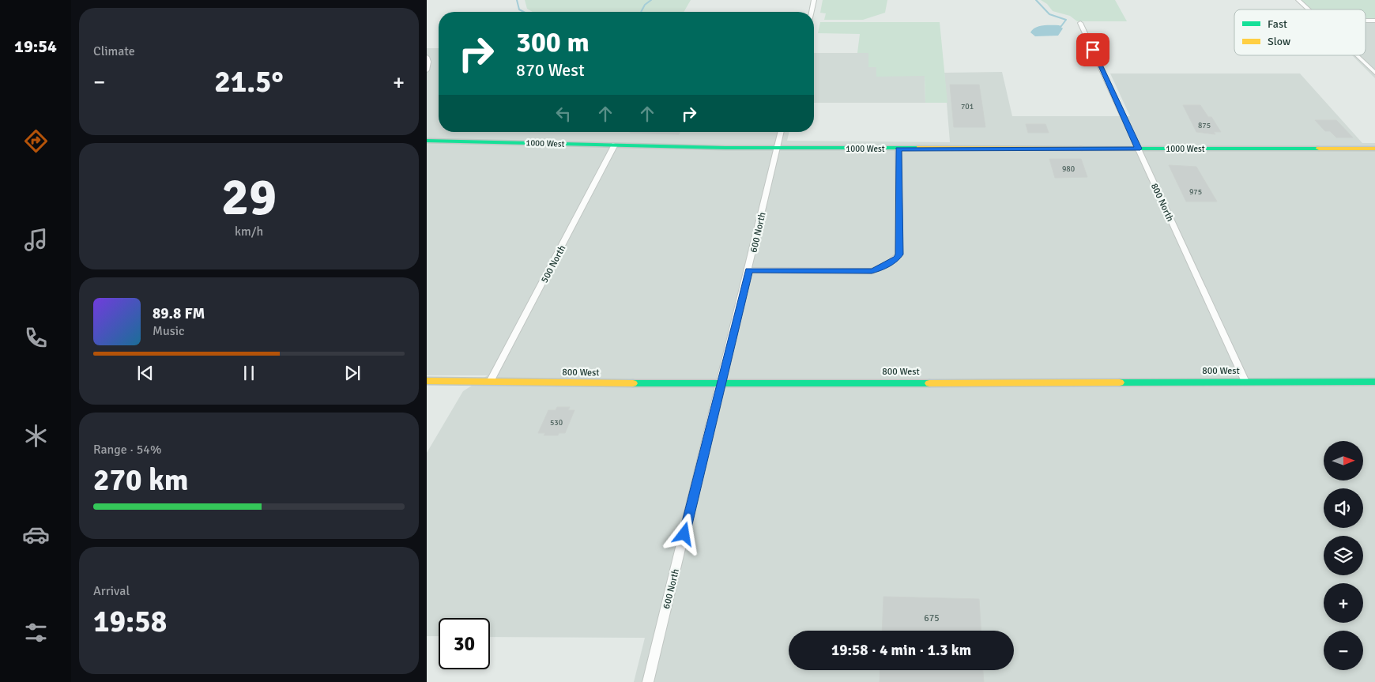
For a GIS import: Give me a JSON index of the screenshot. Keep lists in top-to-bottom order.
{
  "streets": {
    "main road": ["1000 West", "800 West"],
    "street": ["800 North", "600 North", "500 North"]
  },
  "crossings": [
    ["1000 West", "800 North"],
    ["1000 West", "600 North"],
    ["1000 West", "500 North"],
    ["800 North", "800 West"],
    ["600 North", "800 West"],
    ["500 North", "800 West"]
  ],
  "house_numbers": [
    "701",
    "875",
    "980",
    "975",
    "530",
    "675"
  ],
  "legend": ["Fast", "Slow"],
  "north": "right",
  "page": {
    "tabs": "19:54",
    "tile": [
      "Climate",
      ["29", "km/h"],
      ["Range · 54%", "270 km"],
      ["Arrival", "19:58"]
    ],
    "turn": ["300 m", "870 West"],
    "heat": ["−", "21.5°", "+"],
    "song": ["89.8 FM", "Music"],
    "map_buttons": ["+", "−"],
    "limit": "30",
    "trip": "19:58 · 4 min · 1.3 km"
  }
}
